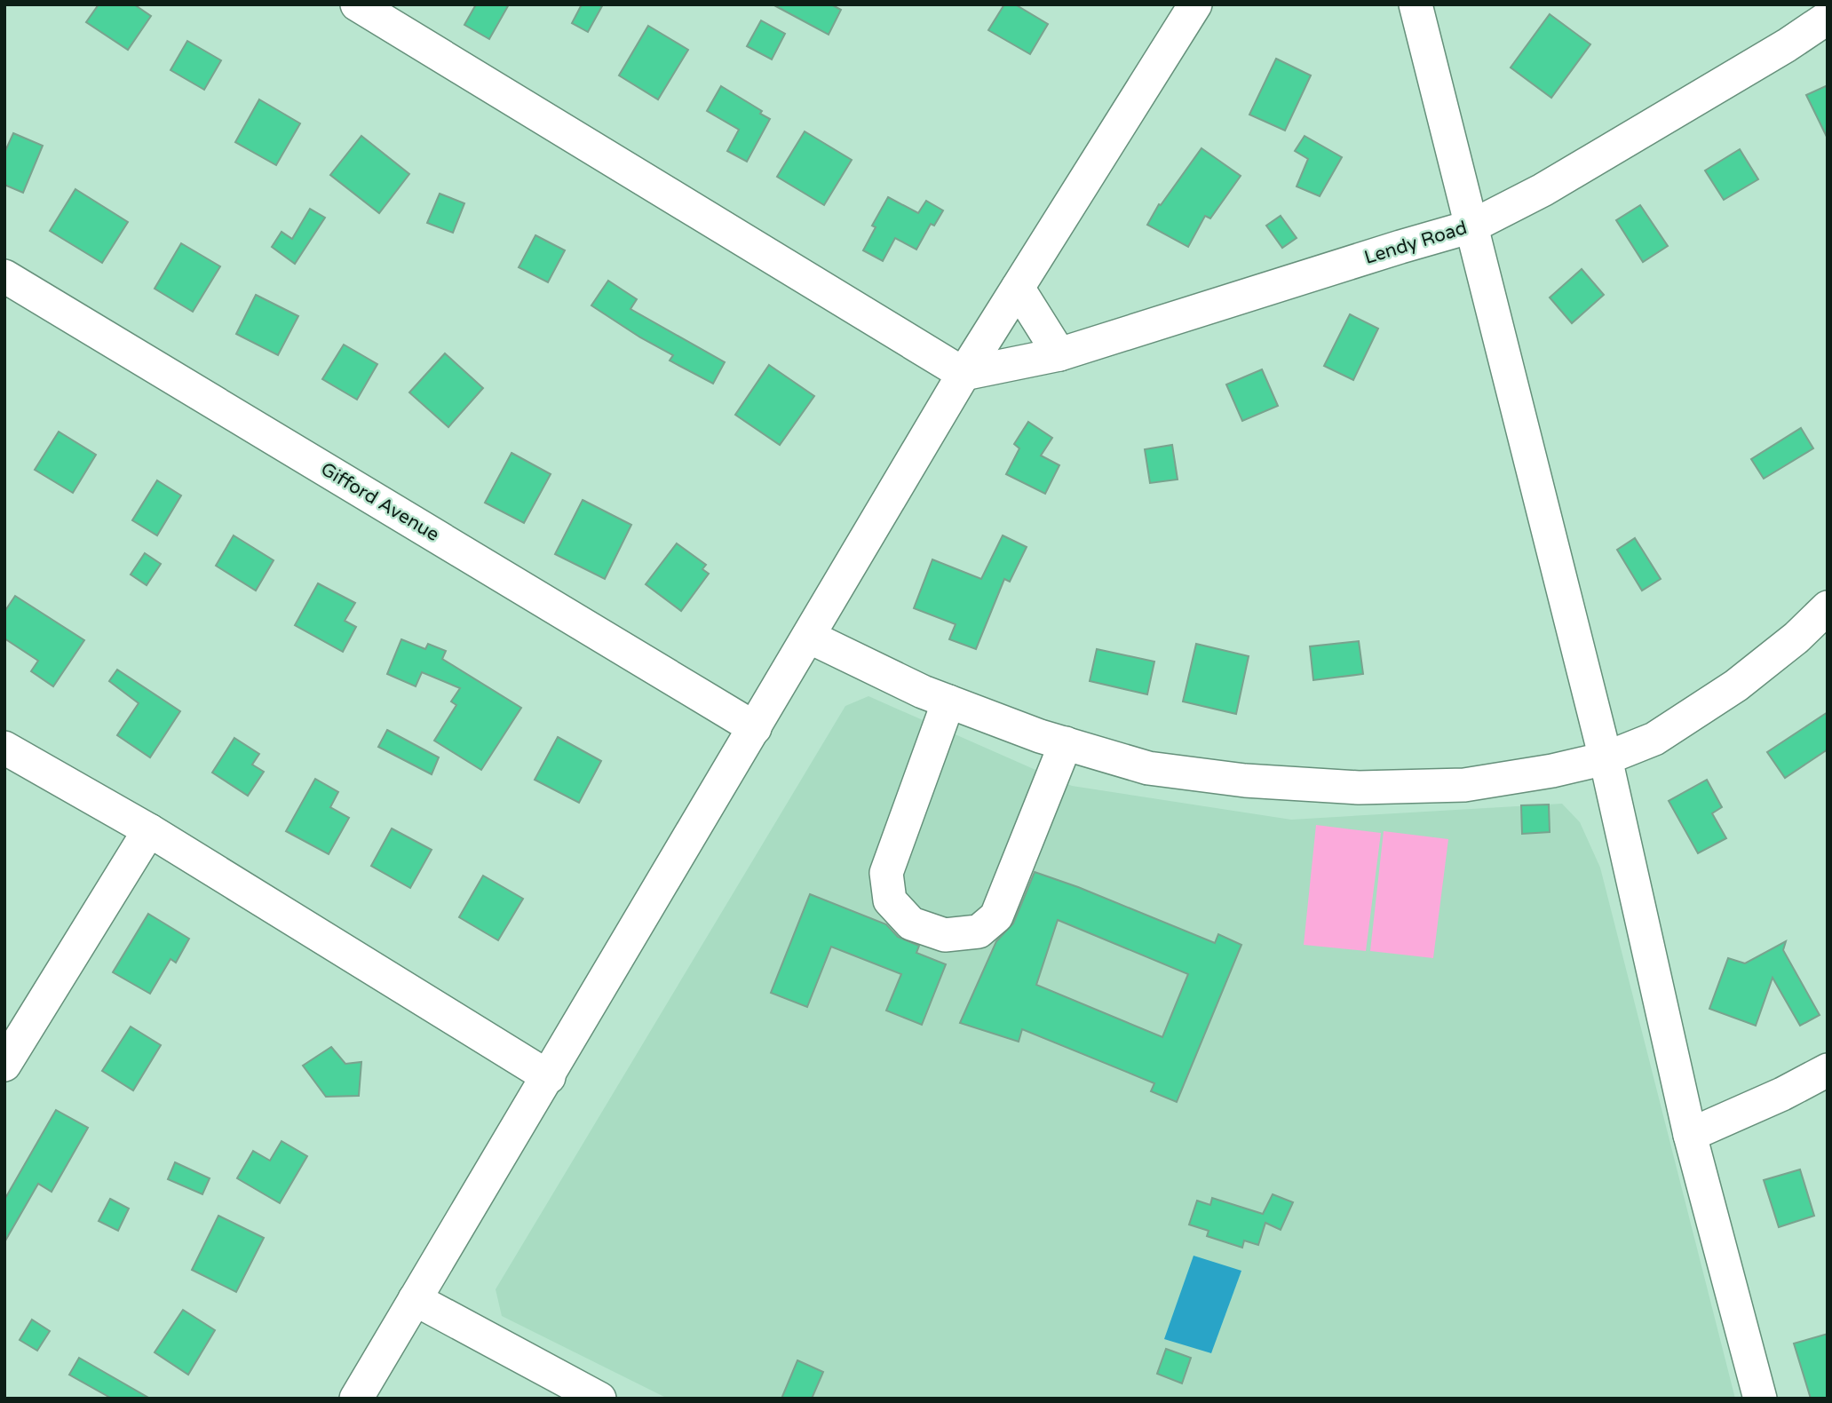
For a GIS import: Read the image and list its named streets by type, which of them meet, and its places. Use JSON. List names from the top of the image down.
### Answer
{
  "streets": {
    "street": ["Lendy Road", "Gifford Avenue"]
  }
}
